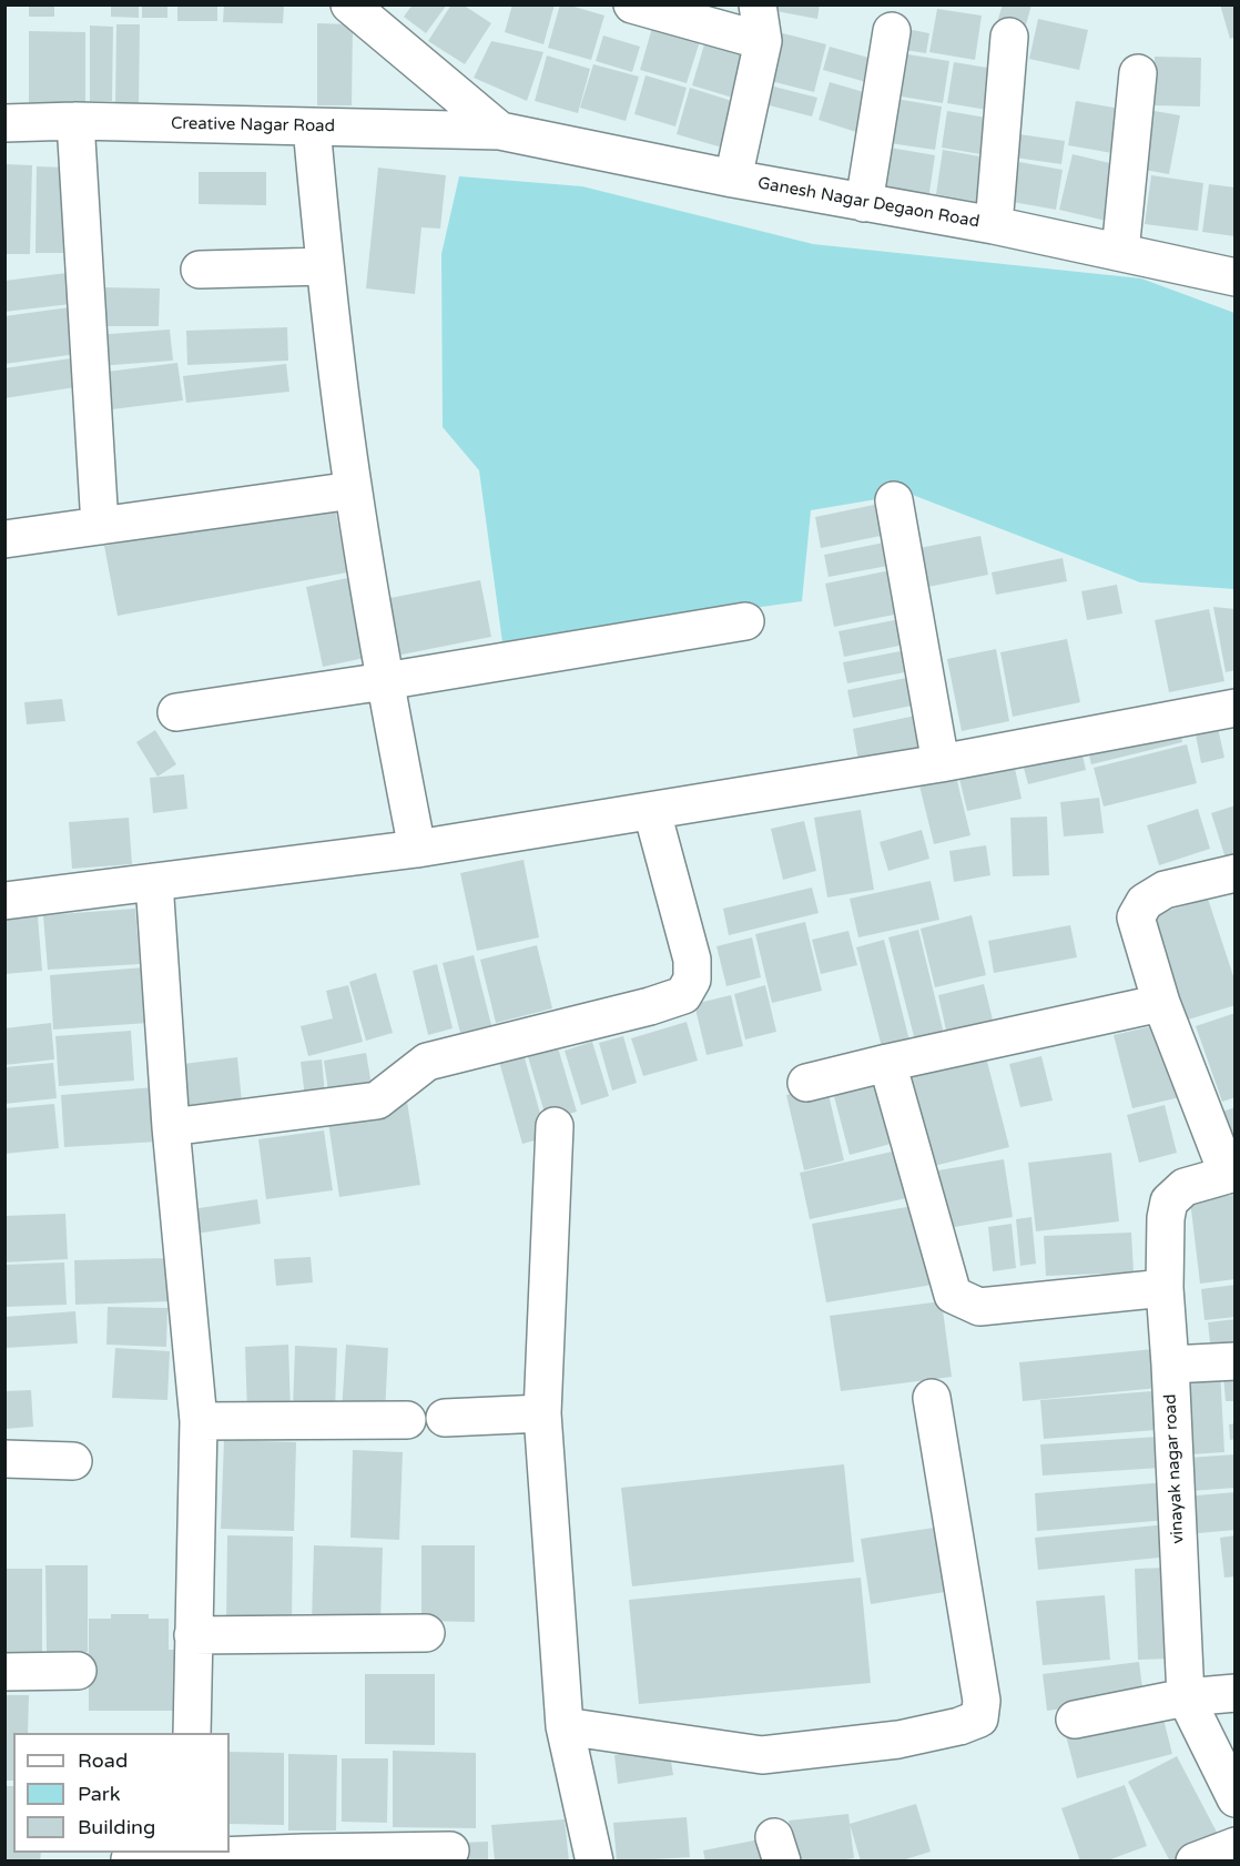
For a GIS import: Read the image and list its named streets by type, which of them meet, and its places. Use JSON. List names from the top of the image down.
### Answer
{
  "streets": {
    "street": ["Creative Nagar Road", "Ganesh Nagar Degaon Road", "vinayak nagar road"]
  },
  "crossings": [
    ["Creative Nagar Road", "Ganesh Nagar Degaon Road"]
  ],
  "legend": ["Road", "Park", "Building"]
}
